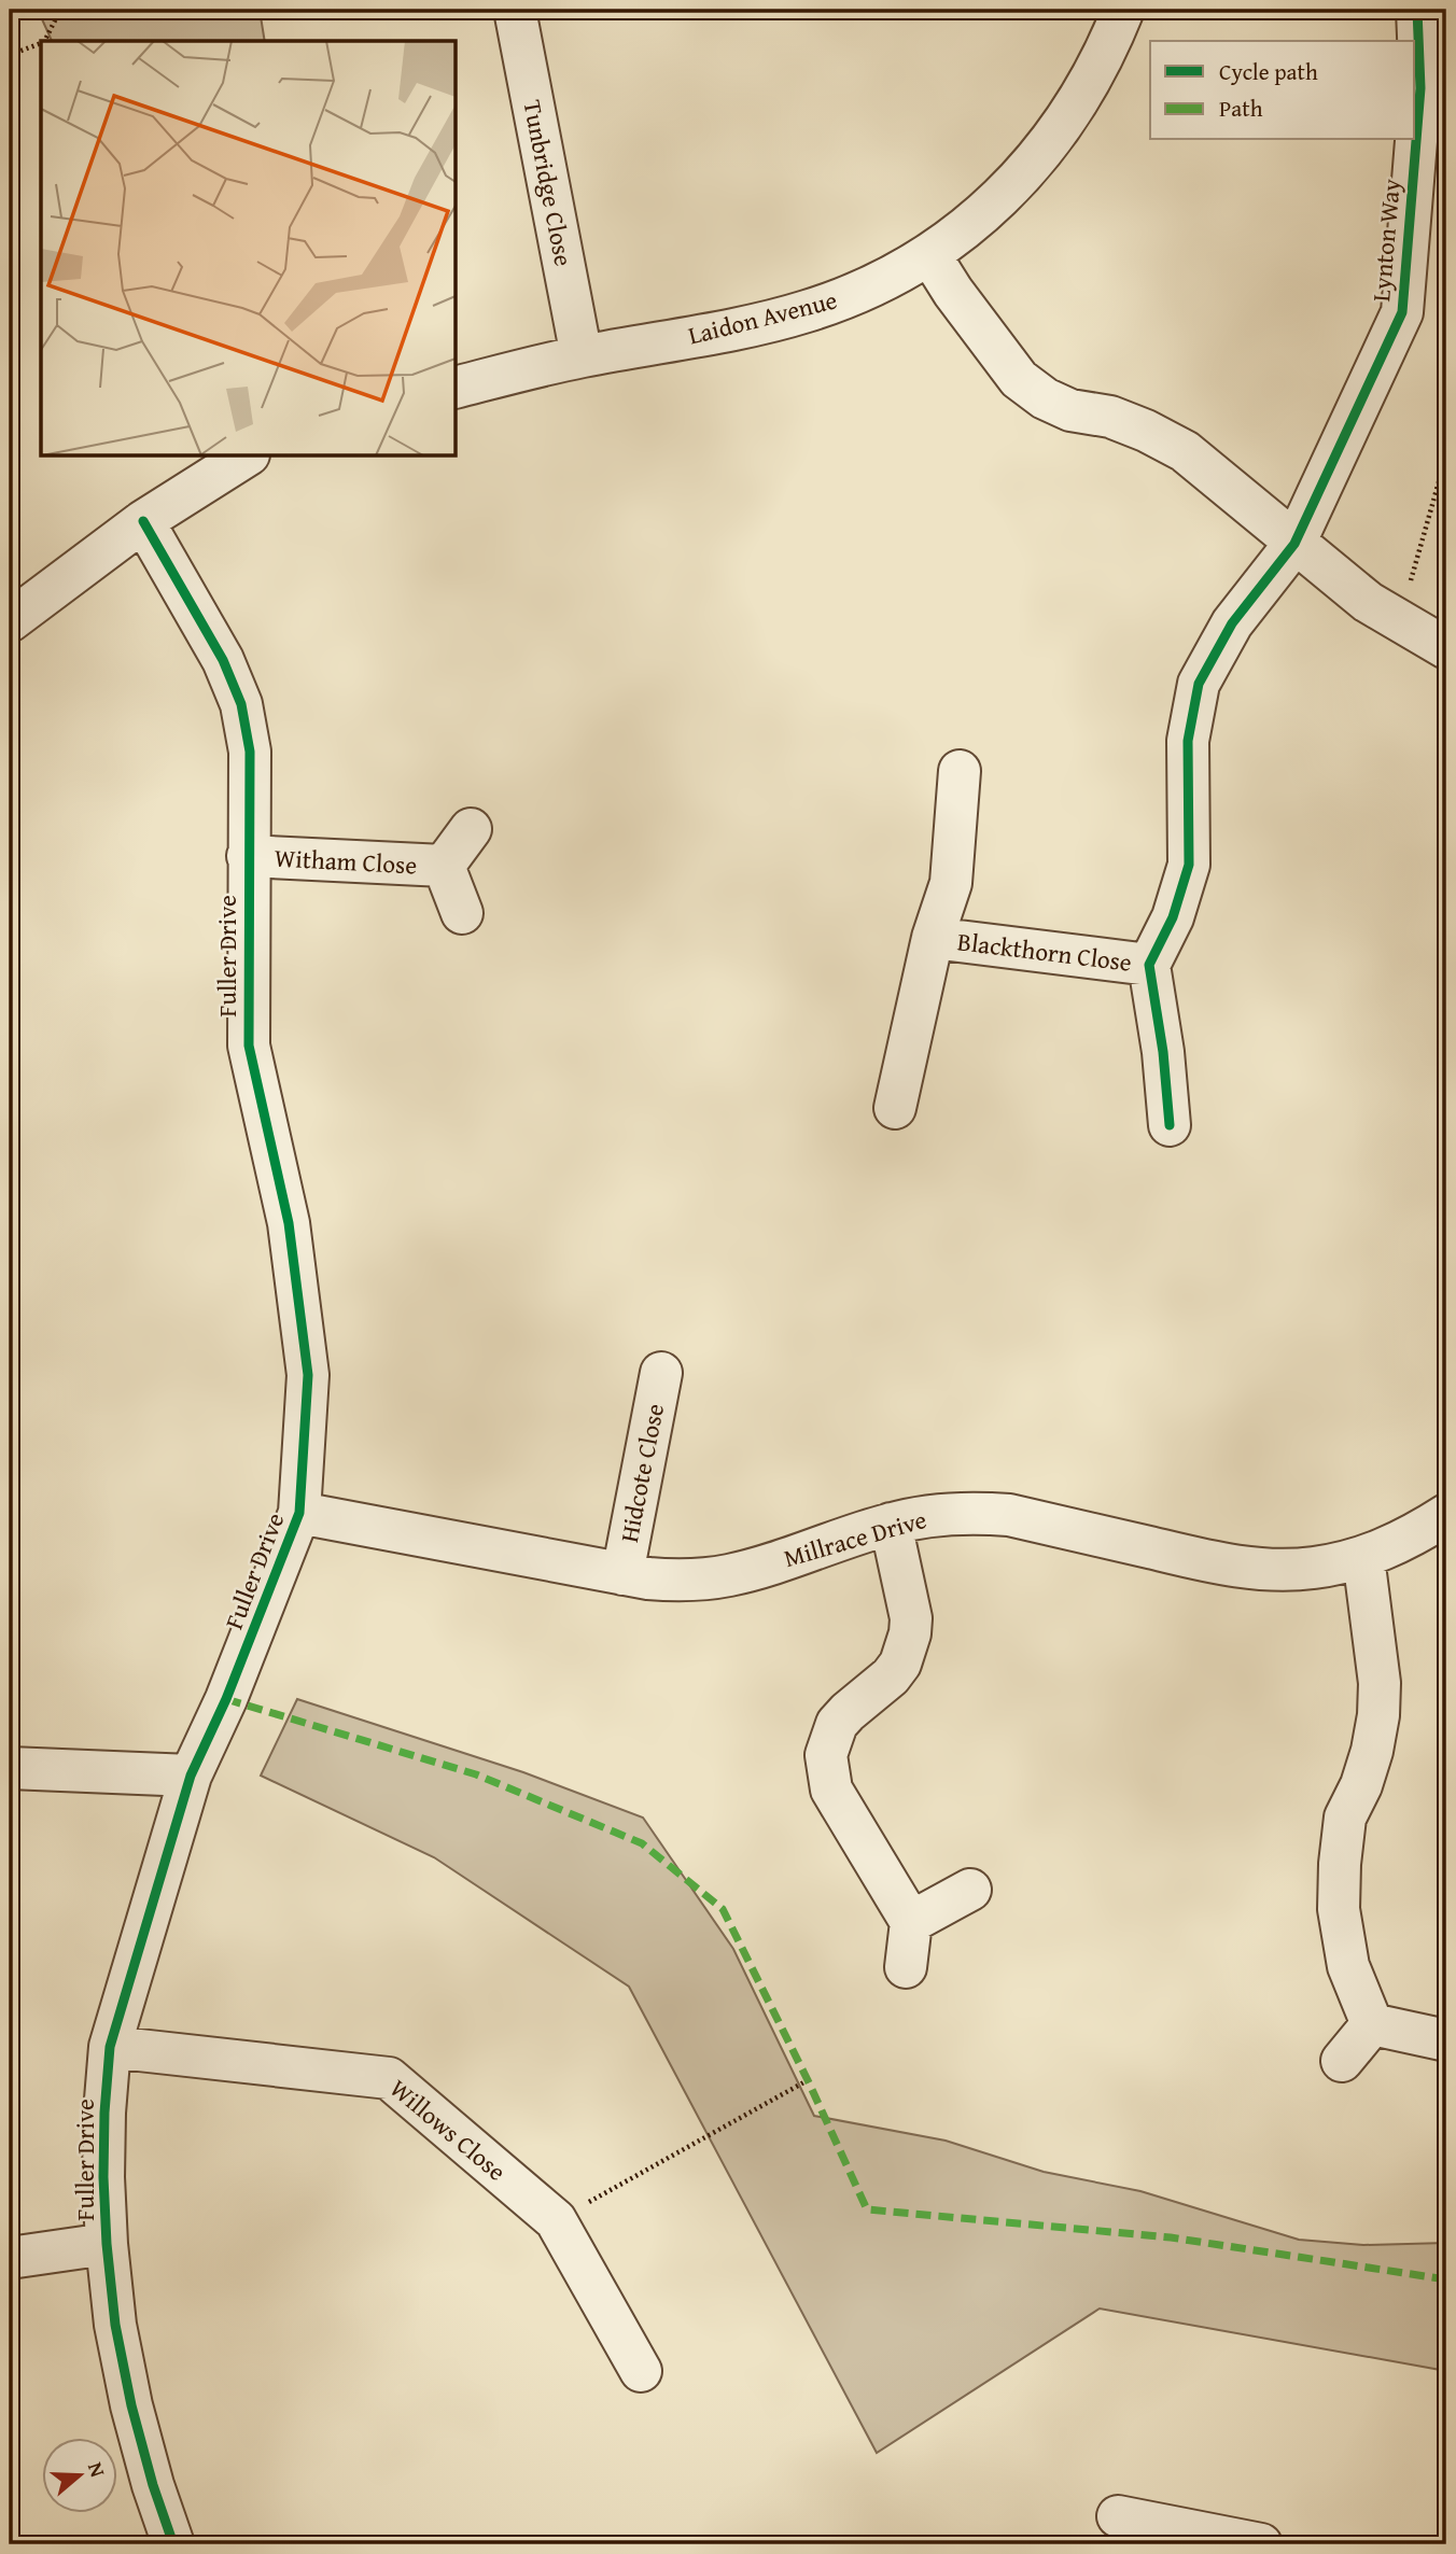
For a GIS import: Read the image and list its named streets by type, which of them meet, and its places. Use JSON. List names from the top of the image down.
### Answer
{
  "streets": {
    "street": [
      "Tunbridge Close",
      "Lynton Way",
      "Laidon Avenue",
      "Witham Close",
      "Blackthorn Close",
      "Fuller Drive",
      "Hidcote Close",
      "Millrace Drive",
      "Willows Close"
    ]
  },
  "crossings": [
    ["Tunbridge Close", "Laidon Avenue"],
    ["Lynton Way", "Blackthorn Close"],
    ["Witham Close", "Fuller Drive"],
    ["Fuller Drive", "Millrace Drive"],
    ["Fuller Drive", "Willows Close"],
    ["Hidcote Close", "Millrace Drive"]
  ],
  "legend": ["Cycle path", "Path"],
  "north": "right"
}
